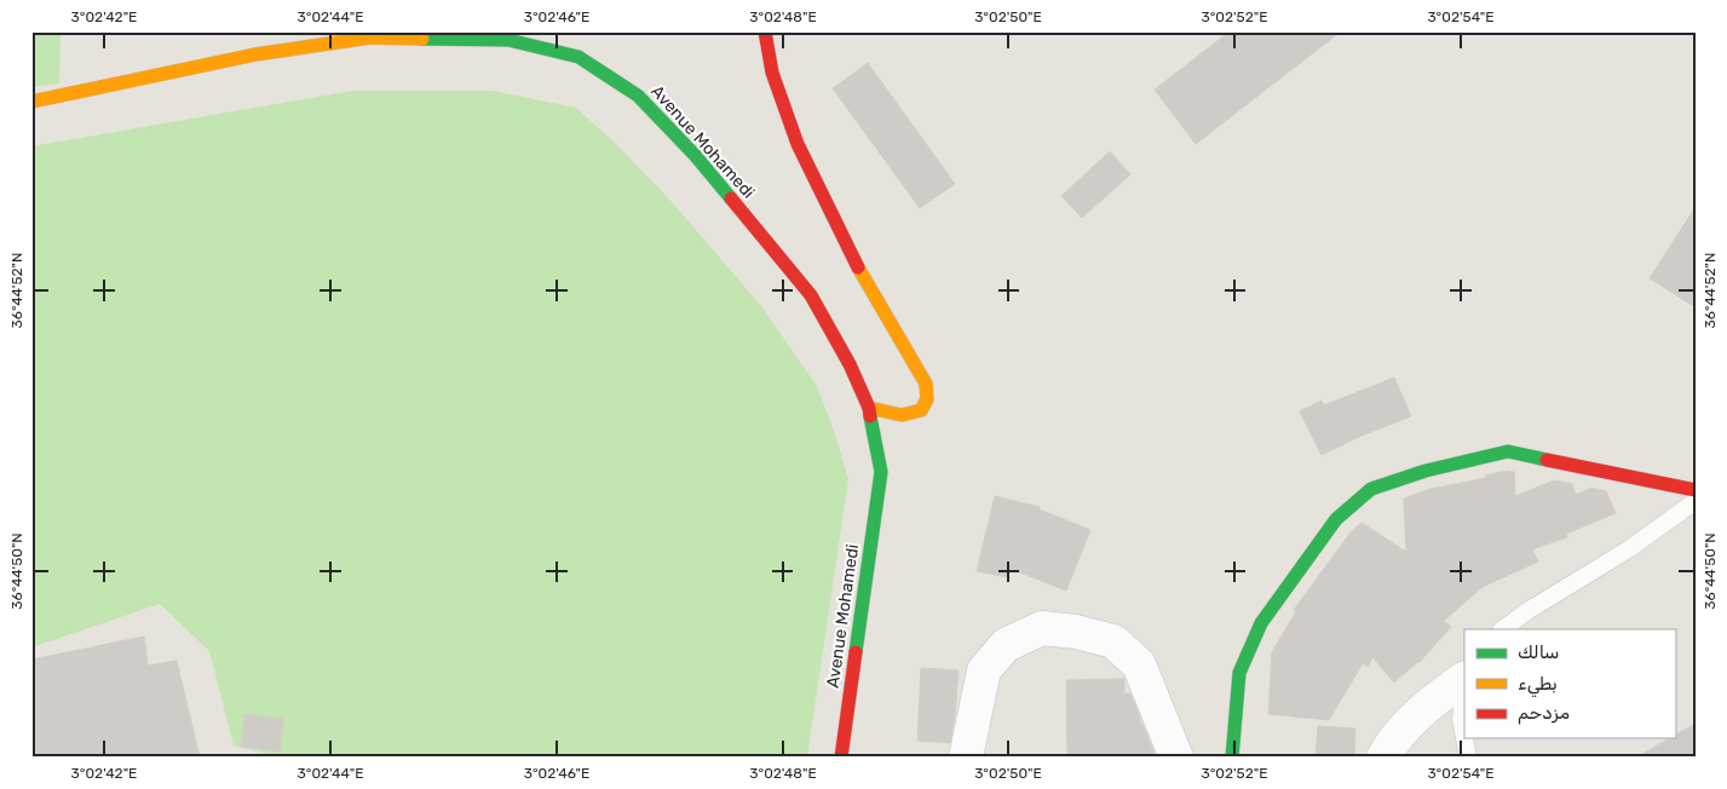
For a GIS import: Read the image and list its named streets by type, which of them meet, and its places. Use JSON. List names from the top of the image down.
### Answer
{
  "streets": {
    "main road": ["Avenue Mohamedi"]
  },
  "legend": ["سالك", "بطيء", "مزدحم"],
  "coordinates": [
    "3°02'42\"E",
    "3°02'44\"E",
    "3°02'46\"E",
    "3°02'48\"E",
    "3°02'50\"E",
    "3°02'52\"E",
    "3°02'54\"E",
    "36°44'52\"N",
    "36°44'50\"N"
  ]
}
